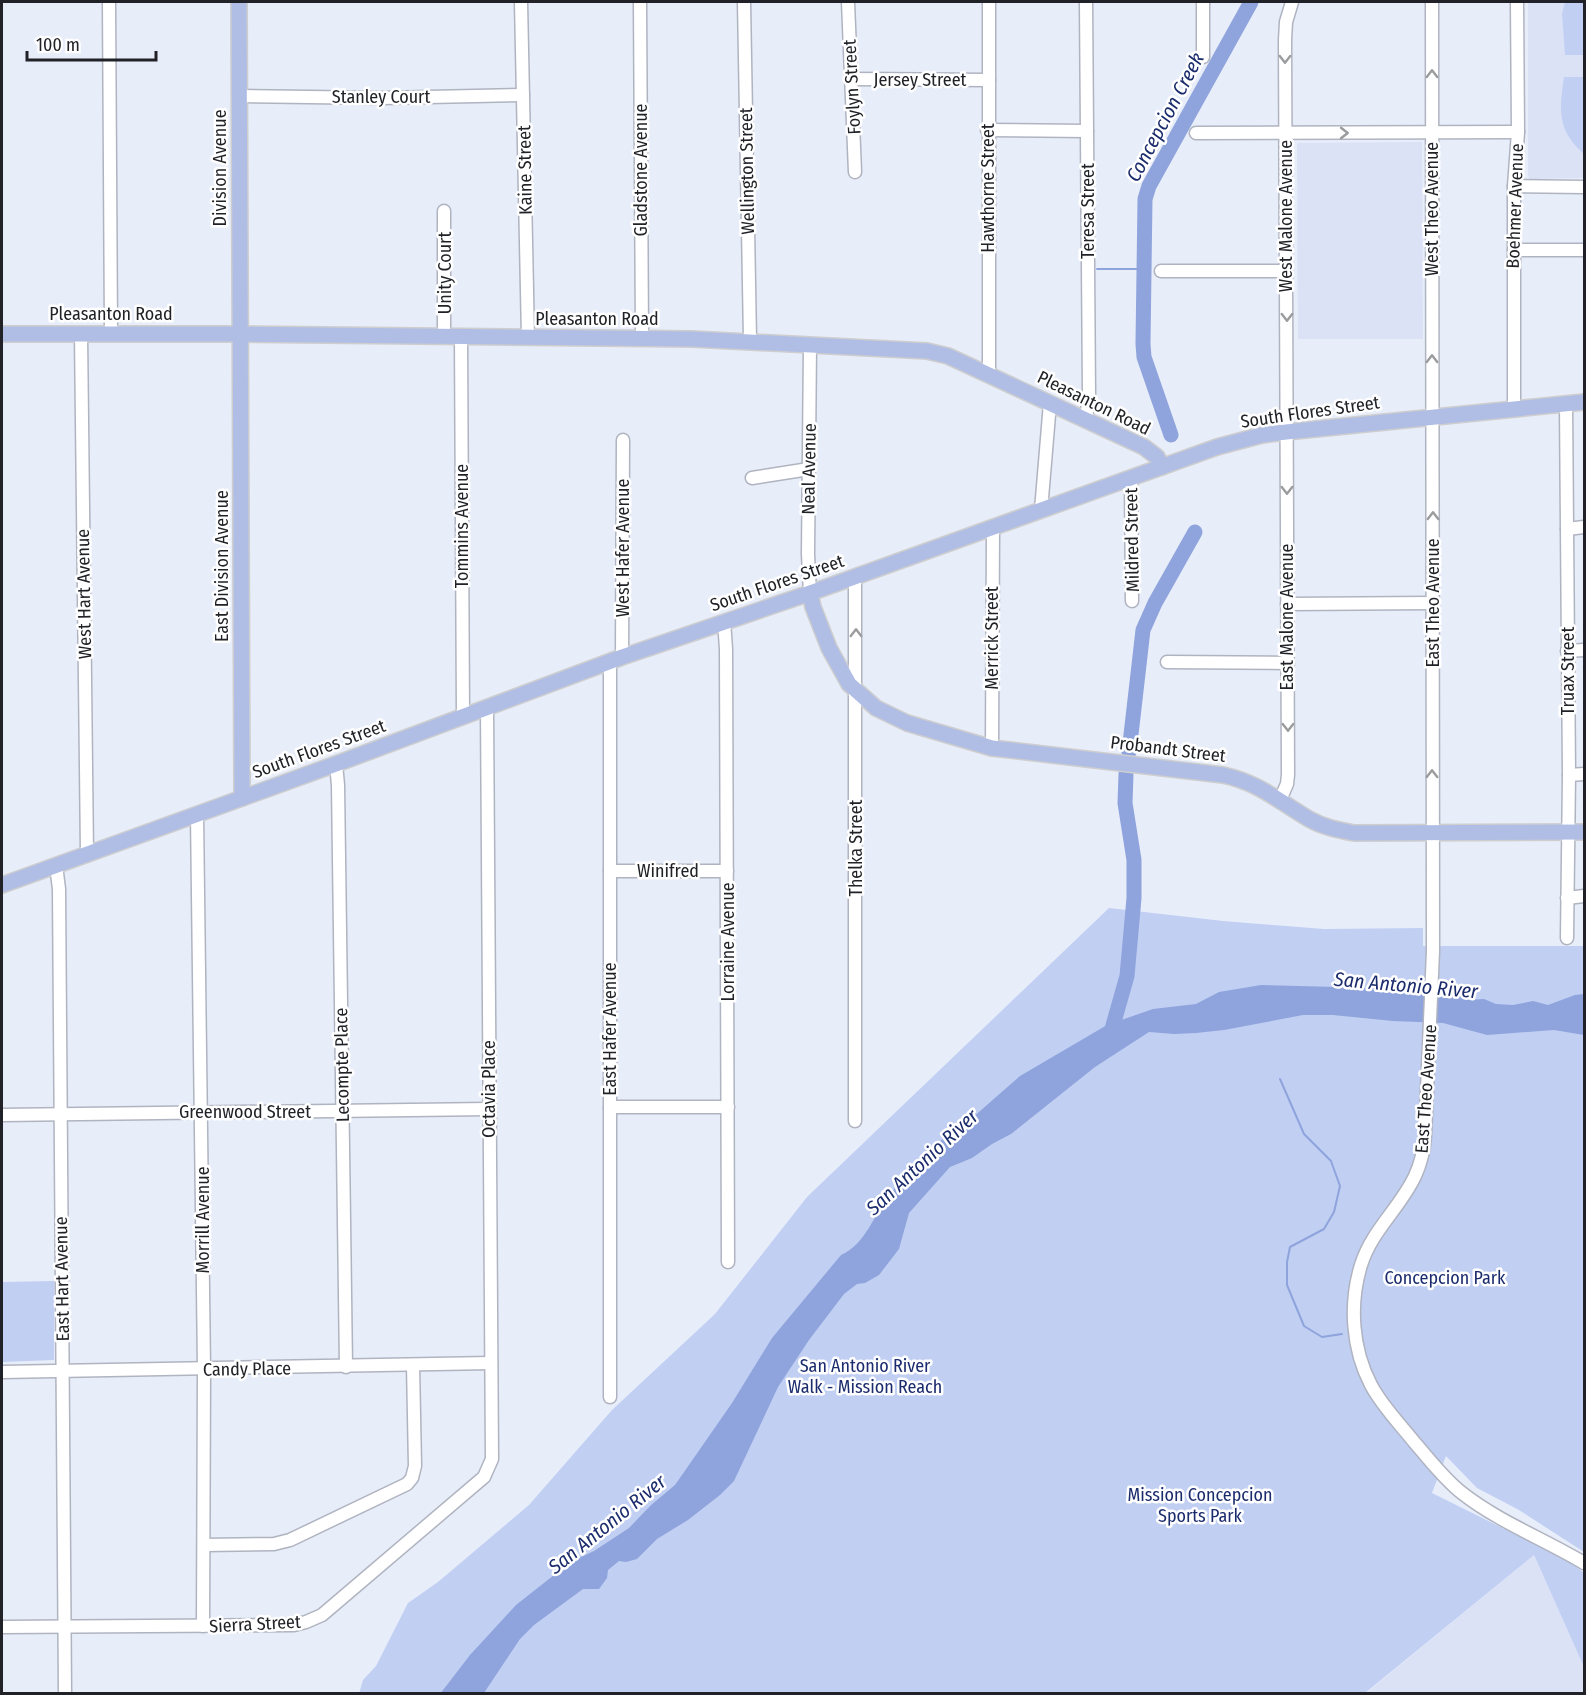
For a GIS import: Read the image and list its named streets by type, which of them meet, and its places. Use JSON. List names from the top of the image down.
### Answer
{
  "streets": {
    "main road": [
      "Division Avenue",
      "Pleasanton Road",
      "South Flores Street",
      "East Division Avenue",
      "Probandt Street"
    ],
    "street": [
      "Jersey Street",
      "Foylyn Street",
      "Stanley Court",
      "Kaine Street",
      "Gladstone Avenue",
      "Wellington Street",
      "Hawthorne Street",
      "Boehmer Avenue",
      "West Theo Avenue",
      "Teresa Street",
      "West Malone Avenue",
      "Unity Court",
      "Neal Avenue",
      "Tommins Avenue",
      "Mildred Street",
      "West Hafer Avenue",
      "West Hart Avenue",
      "East Theo Avenue",
      "East Malone Avenue",
      "Merrick Street",
      "Truax Street",
      "Thelka Street",
      "Winifred",
      "Lorraine Avenue",
      "East Hafer Avenue",
      "Lecompte Place",
      "Octavia Place",
      "Greenwood Street",
      "Morrill Avenue",
      "East Hart Avenue",
      "Candy Place",
      "Sierra Street"
    ]
  },
  "crossings": [
    ["Jersey Street", "Foylyn Street"],
    ["Jersey Street", "Hawthorne Street"],
    ["Stanley Court", "Division Avenue"],
    ["Stanley Court", "Kaine Street"],
    ["Division Avenue", "Pleasanton Road"],
    ["Division Avenue", "East Division Avenue"],
    ["Kaine Street", "Pleasanton Road"],
    ["Gladstone Avenue", "Pleasanton Road"],
    ["Wellington Street", "Pleasanton Road"],
    ["Hawthorne Street", "Pleasanton Road"],
    ["Boehmer Avenue", "South Flores Street"],
    ["West Theo Avenue", "South Flores Street"],
    ["West Theo Avenue", "East Theo Avenue"],
    ["Teresa Street", "Pleasanton Road"],
    ["West Malone Avenue", "South Flores Street"],
    ["West Malone Avenue", "East Malone Avenue"],
    ["Unity Court", "Pleasanton Road"],
    ["Pleasanton Road", "South Flores Street"],
    ["Pleasanton Road", "Neal Avenue"],
    ["Pleasanton Road", "Tommins Avenue"],
    ["Pleasanton Road", "East Division Avenue"],
    ["Pleasanton Road", "West Hart Avenue"],
    ["South Flores Street", "Neal Avenue"],
    ["South Flores Street", "Tommins Avenue"],
    ["South Flores Street", "Mildred Street"],
    ["South Flores Street", "West Hafer Avenue"],
    ["South Flores Street", "East Division Avenue"],
    ["South Flores Street", "West Hart Avenue"],
    ["South Flores Street", "East Theo Avenue"],
    ["South Flores Street", "East Malone Avenue"],
    ["South Flores Street", "Merrick Street"],
    ["South Flores Street", "Truax Street"],
    ["South Flores Street", "Probandt Street"],
    ["South Flores Street", "Thelka Street"],
    ["South Flores Street", "Lorraine Avenue"],
    ["South Flores Street", "East Hafer Avenue"],
    ["South Flores Street", "Lecompte Place"],
    ["South Flores Street", "Octavia Place"],
    ["South Flores Street", "Morrill Avenue"],
    ["South Flores Street", "East Hart Avenue"],
    ["Neal Avenue", "Probandt Street"],
    ["West Hafer Avenue", "East Hafer Avenue"],
    ["East Theo Avenue", "Probandt Street"],
    ["East Malone Avenue", "Probandt Street"],
    ["Merrick Street", "Probandt Street"],
    ["Truax Street", "Probandt Street"],
    ["Probandt Street", "Thelka Street"],
    ["Winifred", "Lorraine Avenue"],
    ["Winifred", "East Hafer Avenue"],
    ["Lecompte Place", "Greenwood Street"],
    ["Lecompte Place", "Candy Place"],
    ["Octavia Place", "Greenwood Street"],
    ["Octavia Place", "Candy Place"],
    ["Octavia Place", "Sierra Street"],
    ["Greenwood Street", "Morrill Avenue"],
    ["Greenwood Street", "East Hart Avenue"],
    ["Morrill Avenue", "Candy Place"],
    ["Morrill Avenue", "Sierra Street"],
    ["East Hart Avenue", "Candy Place"],
    ["East Hart Avenue", "Sierra Street"]
  ],
  "one_way": ["West Theo Avenue", "West Malone Avenue", "East Malone Avenue"],
  "water": ["Concepcion Creek", "San Antonio River"],
  "parks": ["Concepcion Park", "San Antonio River Walk - Mission Reach", "Mission Concepcion Sports Park"],
  "scale_bar": "100 m"
}
